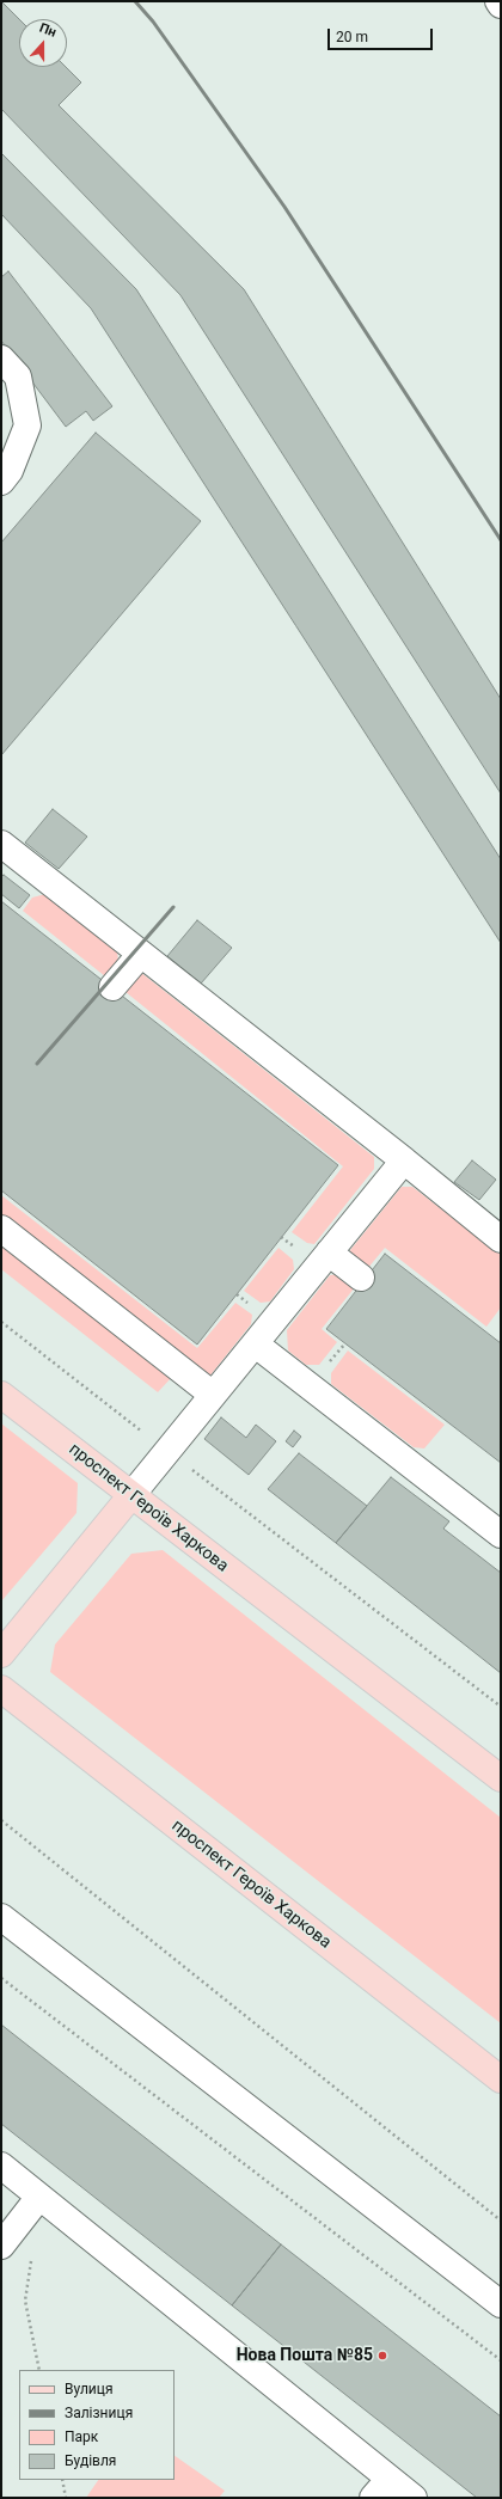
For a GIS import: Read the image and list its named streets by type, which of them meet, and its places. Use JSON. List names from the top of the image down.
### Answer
{
  "streets": {
    "main road": ["проспект Героїв Харкова"]
  },
  "places": ["Нова Пошта №85"],
  "legend": [
    "Вулиця",
    "Залізниця",
    "Парк",
    "Будівля"
  ],
  "scale_bar": "20 m",
  "north": "top"
}
